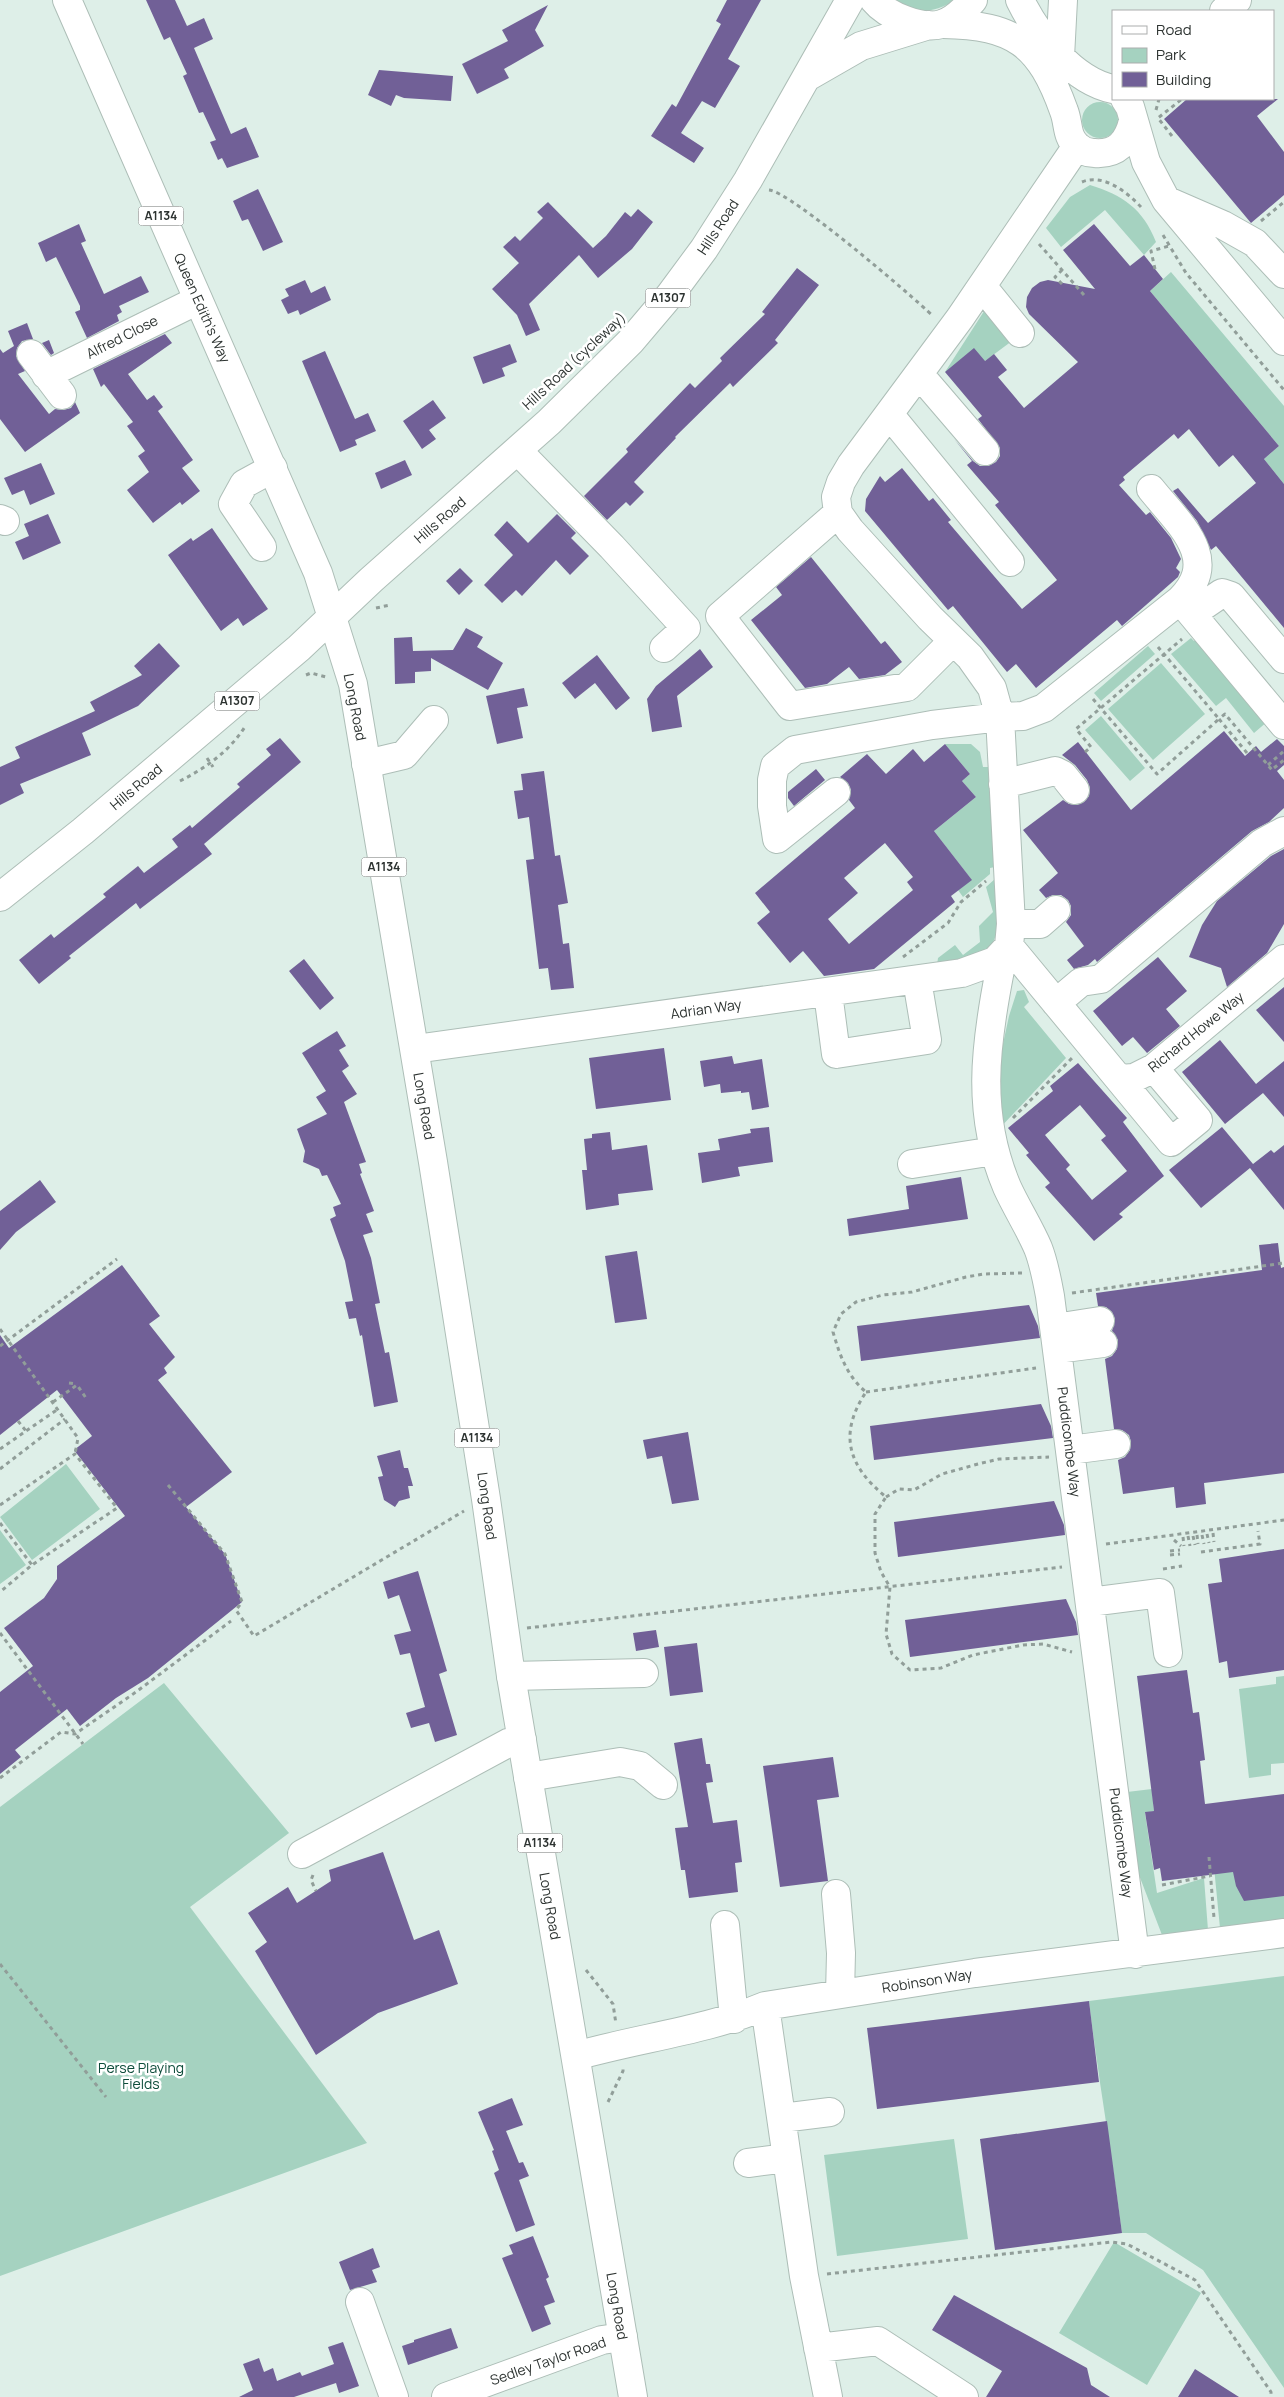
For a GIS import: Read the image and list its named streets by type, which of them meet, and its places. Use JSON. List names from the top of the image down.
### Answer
{
  "streets": {
    "main road": [
      "A1134",
      "Hills Road",
      "A1307",
      "Queen Edith's Way",
      "Alfred Close",
      "Long Road",
      "Adrian Way",
      "Richard Howe Way",
      "Puddicombe Way",
      "Robinson Way",
      "Sedley Taylor Road"
    ]
  },
  "crossings": [
    ["Hills Road", "Queen Edith's Way"],
    ["Hills Road", "Long Road"],
    ["Queen Edith's Way", "Alfred Close"],
    ["Queen Edith's Way", "Long Road"],
    ["Long Road", "Adrian Way"],
    ["Long Road", "Robinson Way"],
    ["Long Road", "Sedley Taylor Road"],
    ["Adrian Way", "Puddicombe Way"],
    ["Puddicombe Way", "Robinson Way"]
  ],
  "parks": ["Perse Playing Fields"],
  "legend": ["Road", "Park", "Building"]
}
